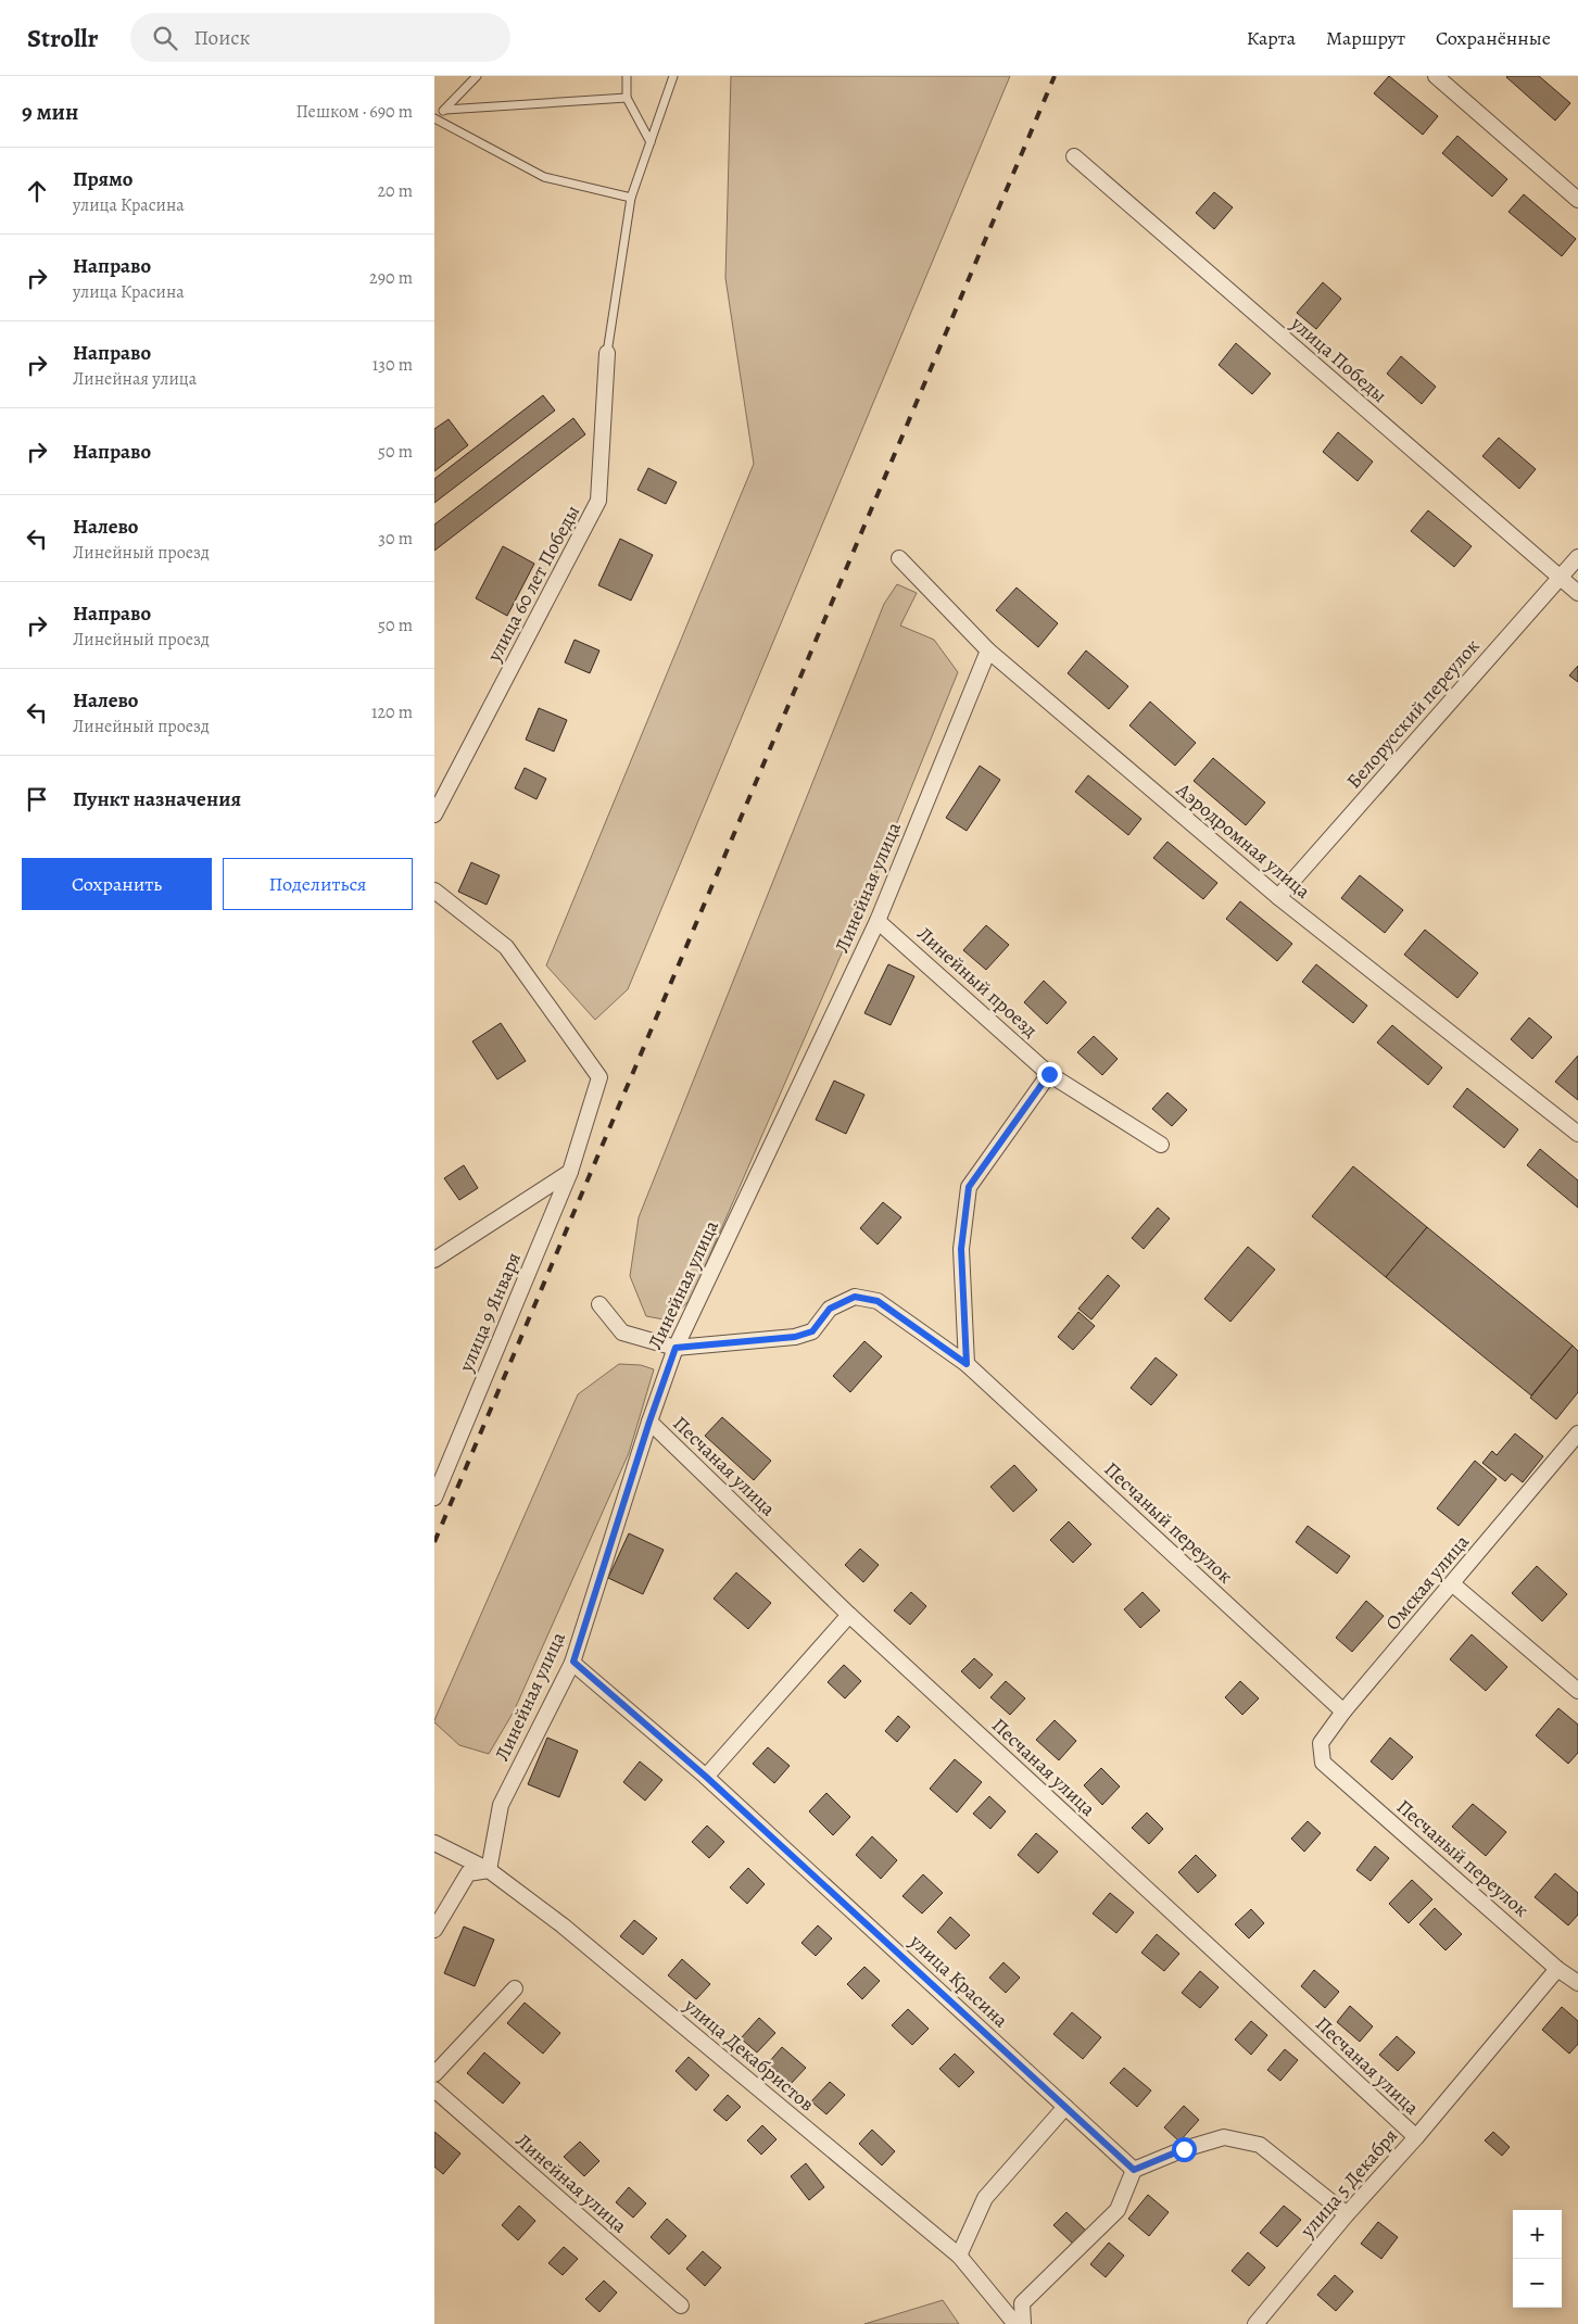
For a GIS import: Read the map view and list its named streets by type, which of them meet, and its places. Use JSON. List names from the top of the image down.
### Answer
{
  "streets": {
    "street": [
      "улица Победы",
      "улица 60 лет Победы",
      "Белорусский переулок",
      "Аэродромная улица",
      "Линейная улица",
      "Линейный проезд",
      "улица 9 Января",
      "Песчаная улица",
      "Песчаный переулок",
      "Омская улица",
      "улица Красина",
      "улица Декабристов",
      "улица 5 Декабря"
    ]
  },
  "crossings": [
    ["улица Победы", "Белорусский переулок"],
    ["Белорусский переулок", "Аэродромная улица"],
    ["Аэродромная улица", "Линейная улица"],
    ["Линейная улица", "Линейный проезд"],
    ["Линейная улица", "Песчаная улица"],
    ["Линейная улица", "улица Красина"],
    ["Линейная улица", "улица Декабристов"],
    ["Песчаная улица", "улица 5 Декабря"],
    ["Песчаный переулок", "Омская улица"],
    ["Песчаный переулок", "улица 5 Декабря"]
  ],
  "page": {
    "header": "Strollr",
    "search": "Поиск",
    "nav": ["Карта", "Маршрут", "Сохранённые"],
    "heading": ["9 мин", "Пешком · 690 m"],
    "list": [
      ["Прямо", "улица Красина", "20 m"],
      ["Направо", "улица Красина", "290 m"],
      ["Направо", "Линейная улица", "130 m"],
      ["Направо", "50 m"],
      ["Налево", "Линейный проезд", "30 m"],
      ["Направо", "Линейный проезд", "50 m"],
      ["Налево", "Линейный проезд", "120 m"],
      "Пункт назначения"
    ],
    "buttons": ["Сохранить", "Поделиться"],
    "map_buttons": ["+", "−"]
  }
}
